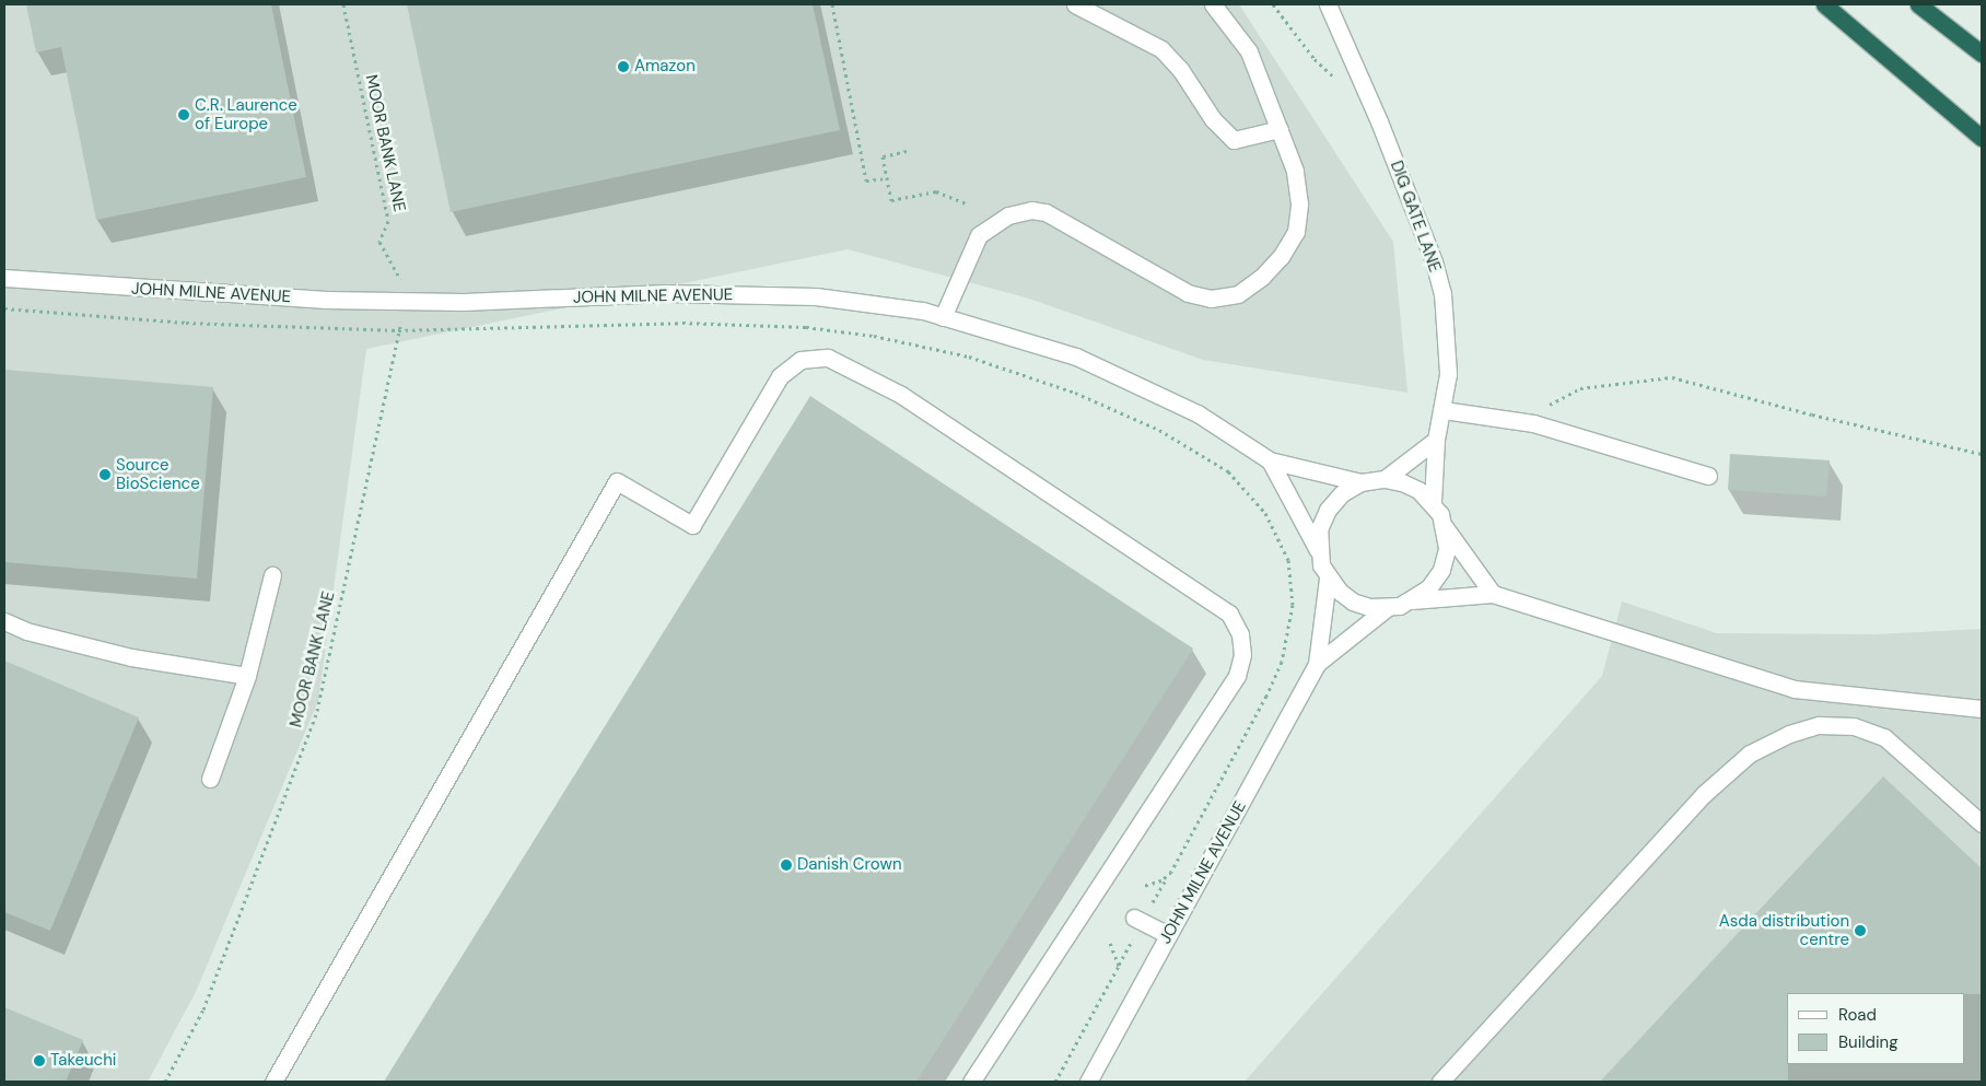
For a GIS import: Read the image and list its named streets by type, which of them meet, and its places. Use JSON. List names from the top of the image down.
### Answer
{
  "streets": {
    "street": ["DIG GATE LANE", "JOHN MILNE AVENUE"],
    "path": ["MOOR BANK LANE"]
  },
  "crossings": [
    ["DIG GATE LANE", "JOHN MILNE AVENUE"]
  ],
  "places": [
    "Amazon",
    "C.R. Laurence of Europe",
    "Source BioScience",
    "Danish Crown",
    "Asda distribution centre",
    "Takeuchi"
  ],
  "legend": ["Road", "Building"]
}
